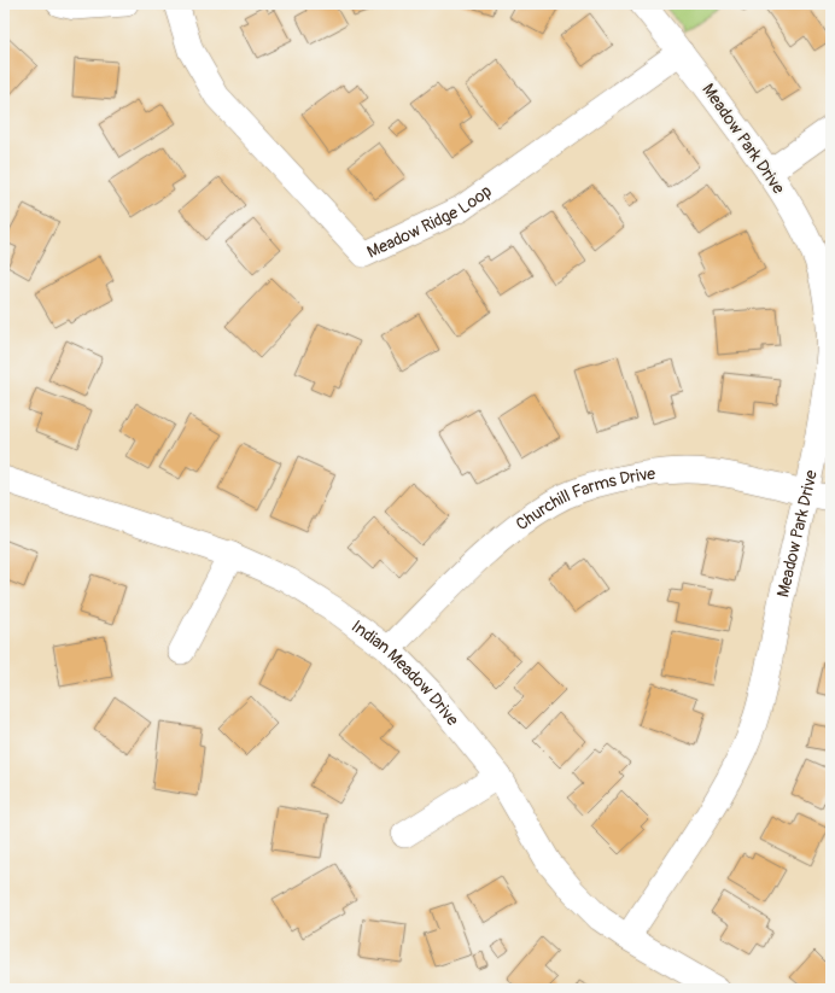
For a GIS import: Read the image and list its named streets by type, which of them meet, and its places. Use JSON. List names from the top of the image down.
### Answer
{
  "streets": {
    "street": [
      "Meadow Park Drive",
      "Meadow Ridge Loop",
      "Churchill Farms Drive",
      "Indian Meadow Drive"
    ]
  },
  "crossings": [
    ["Meadow Park Drive", "Meadow Ridge Loop"],
    ["Meadow Park Drive", "Churchill Farms Drive"],
    ["Meadow Park Drive", "Indian Meadow Drive"],
    ["Churchill Farms Drive", "Indian Meadow Drive"]
  ]
}
